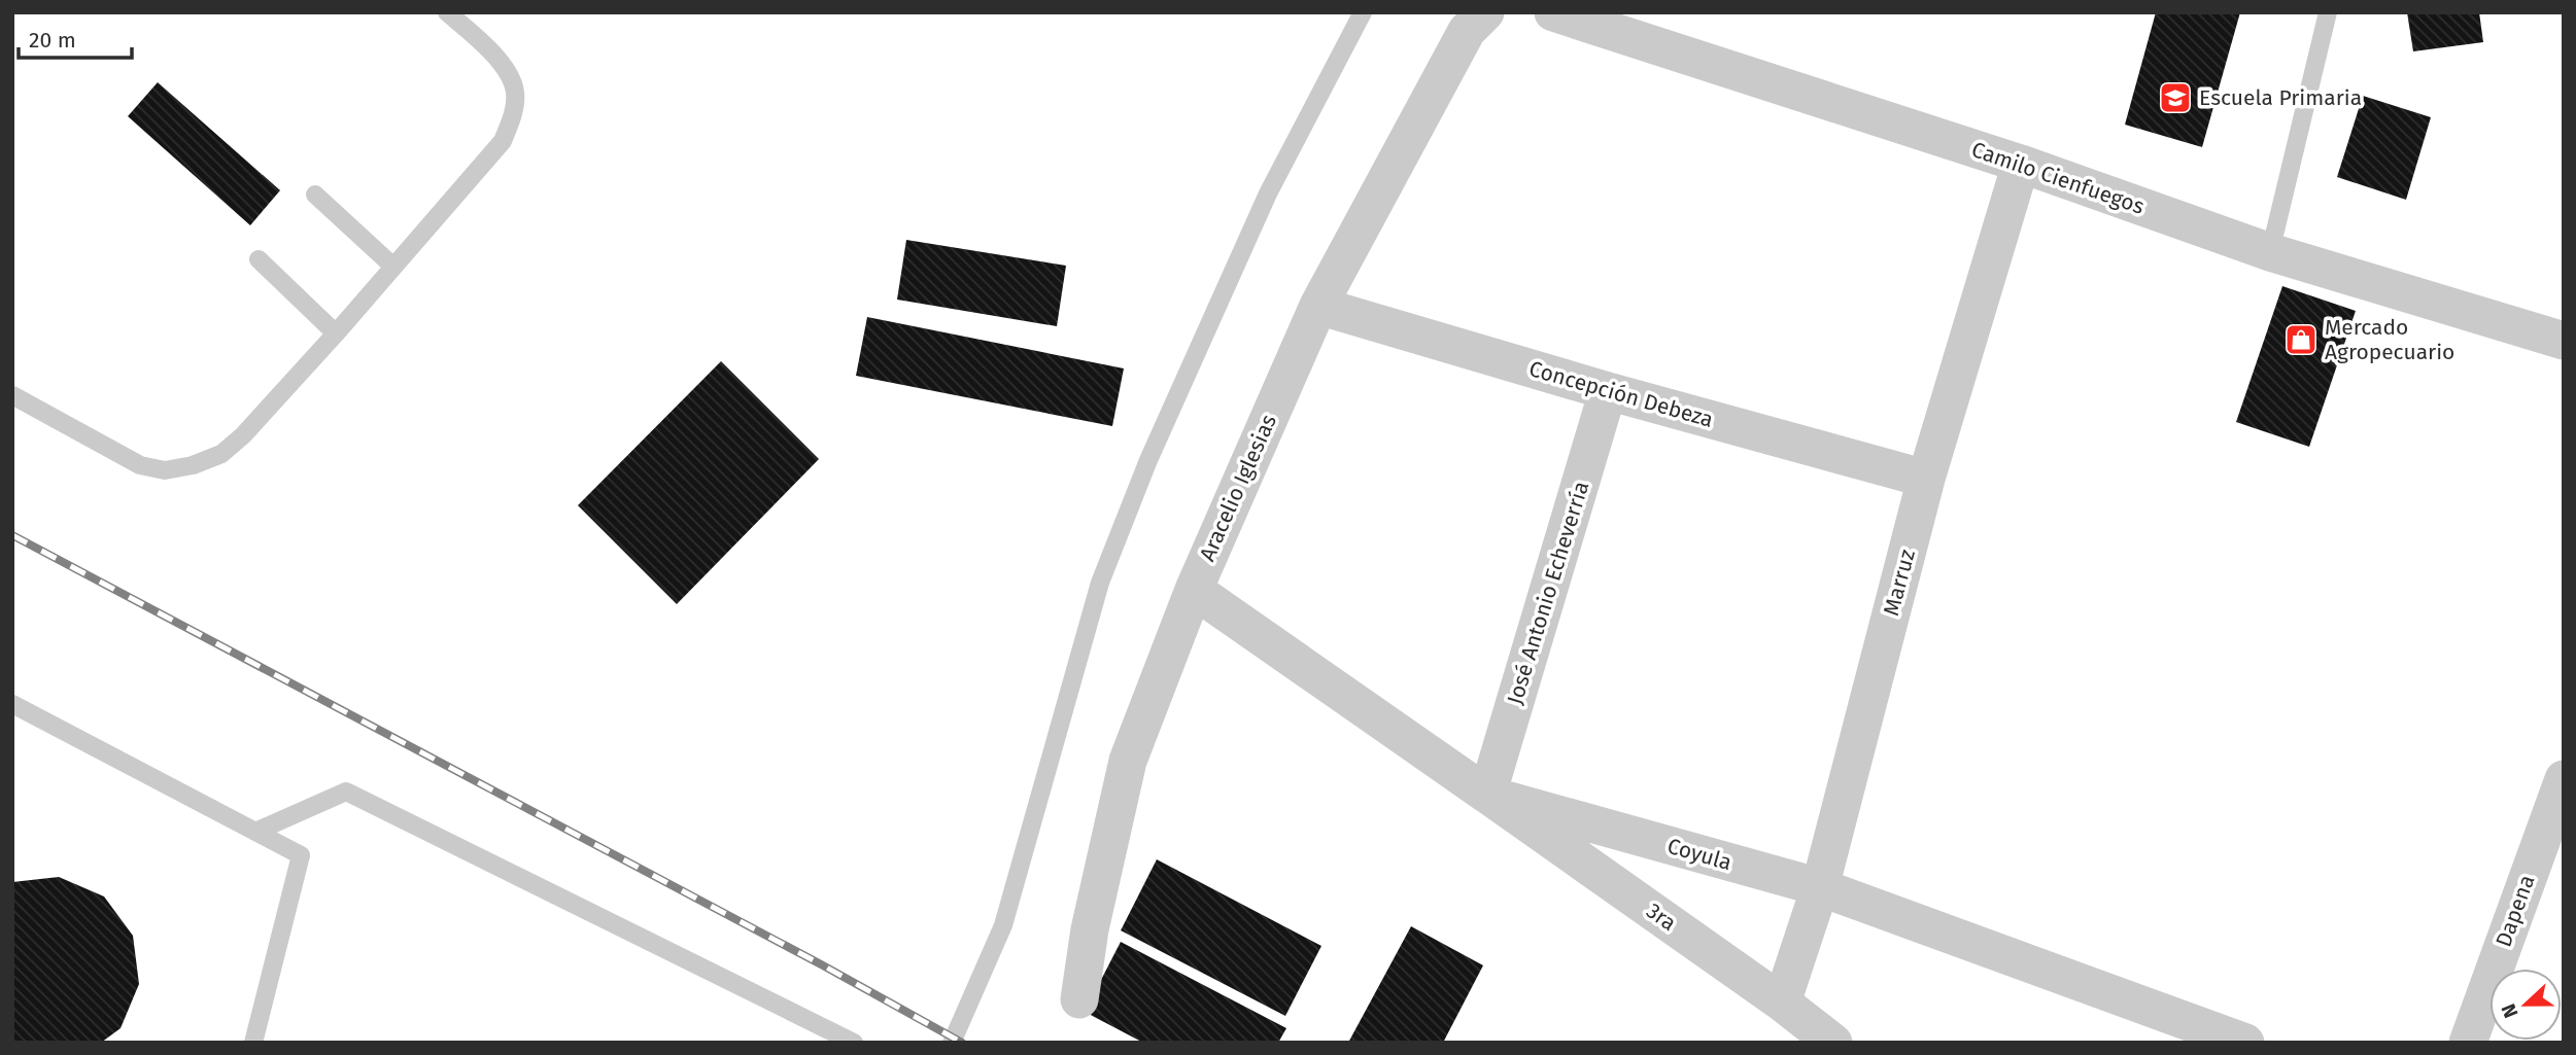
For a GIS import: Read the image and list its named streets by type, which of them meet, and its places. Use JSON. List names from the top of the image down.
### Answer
{
  "streets": {
    "street": [
      "Camilo Cienfuegos",
      "Concepción Debeza",
      "Aracelio Iglesias",
      "Marruz",
      "José Antonio Echeverría",
      "Coyula",
      "Dapena",
      "3ra"
    ]
  },
  "crossings": [
    ["Camilo Cienfuegos", "Marruz"],
    ["Concepción Debeza", "Aracelio Iglesias"],
    ["Concepción Debeza", "Marruz"],
    ["Concepción Debeza", "José Antonio Echeverría"],
    ["Aracelio Iglesias", "Coyula"],
    ["Marruz", "Coyula"],
    ["Marruz", "3ra"],
    ["José Antonio Echeverría", "Coyula"],
    ["José Antonio Echeverría", "3ra"],
    ["Coyula", "3ra"]
  ],
  "places": {
    "school or university": ["Escuela Primaria"],
    "shop": ["Mercado Agropecuario"]
  },
  "scale_bar": "20 m",
  "north": "left"
}
